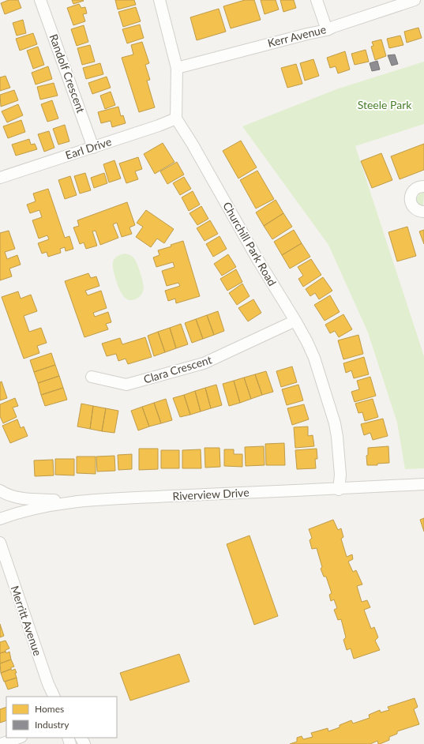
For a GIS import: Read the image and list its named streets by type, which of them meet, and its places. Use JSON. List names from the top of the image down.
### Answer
{
  "streets": {
    "street": [
      "Kerr Avenue",
      "Randolf Crescent",
      "Earl Drive",
      "Churchill Park Road",
      "Clara Crescent",
      "Riverview Drive",
      "Merritt Avenue"
    ]
  },
  "crossings": [
    ["Randolf Crescent", "Earl Drive"],
    ["Earl Drive", "Churchill Park Road"],
    ["Churchill Park Road", "Clara Crescent"],
    ["Churchill Park Road", "Riverview Drive"]
  ],
  "parks": ["Steele Park"],
  "legend": ["Homes", "Industry"]
}
